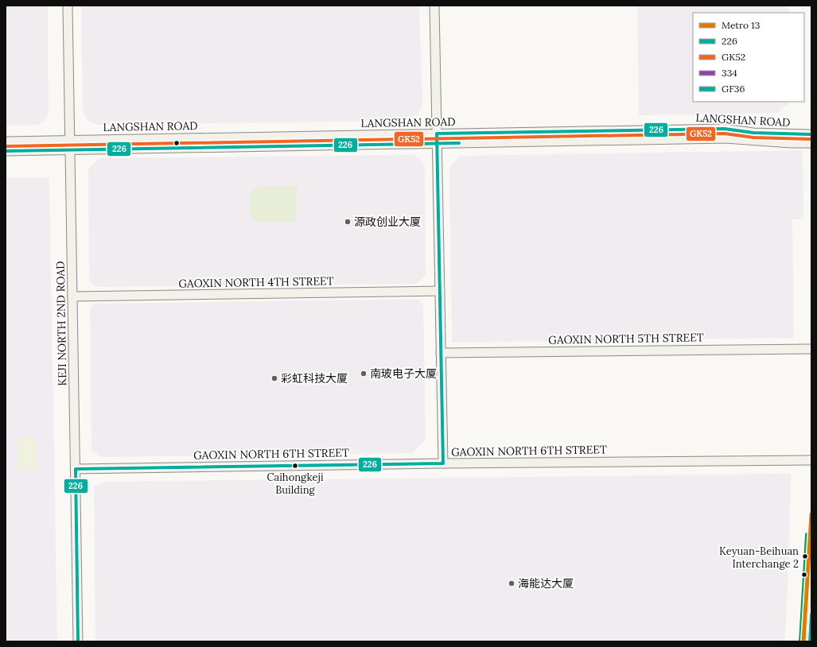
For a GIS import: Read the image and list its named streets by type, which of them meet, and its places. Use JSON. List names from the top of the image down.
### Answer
{
  "streets": {
    "street": [
      "LANGSHAN ROAD",
      "GAOXIN NORTH 4TH STREET",
      "KEJI NORTH 2ND ROAD",
      "GAOXIN NORTH 5TH STREET",
      "GAOXIN NORTH 6TH STREET"
    ]
  },
  "crossings": [
    ["LANGSHAN ROAD", "KEJI NORTH 2ND ROAD"],
    ["GAOXIN NORTH 4TH STREET", "KEJI NORTH 2ND ROAD"],
    ["KEJI NORTH 2ND ROAD", "GAOXIN NORTH 6TH STREET"]
  ],
  "places": [
    "源政创业大厦",
    "南玻电子大厦",
    "彩虹科技大厦",
    "Caihongkeji Building",
    "Keyuan-Beihuan Interchange 2",
    "海能达大厦"
  ],
  "lines": [
    "transit line 226",
    "transit line GK52",
    "metro line 13",
    "transit line 334",
    "transit line GF36"
  ],
  "legend": [
    "Metro 13",
    "226",
    "GK52",
    "334",
    "GF36"
  ]
}
